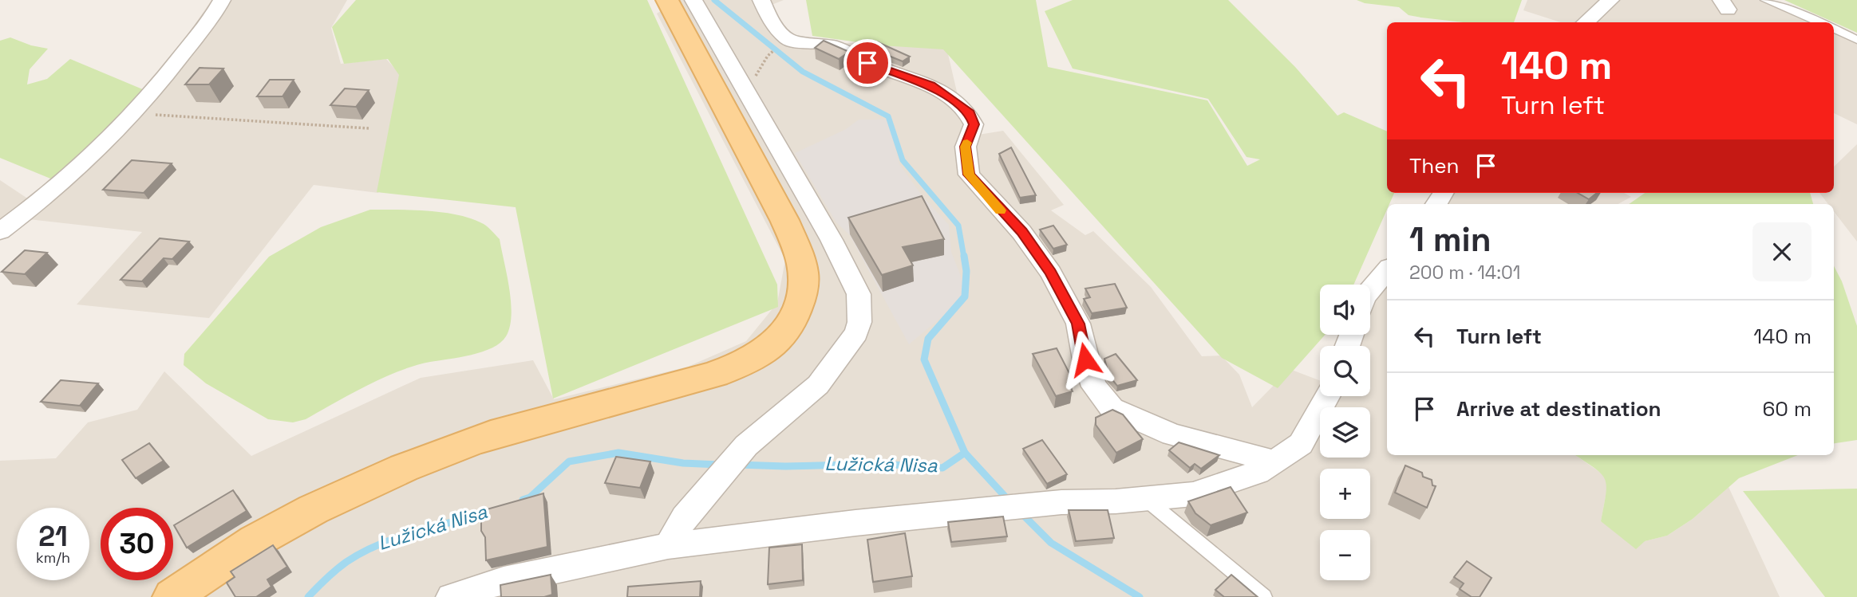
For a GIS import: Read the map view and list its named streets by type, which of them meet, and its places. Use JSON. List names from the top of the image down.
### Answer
{
  "water": ["Lužická Nisa"],
  "page": {
    "turn": ["140 m", "Turn left"],
    "then": "Then",
    "heading": ["1 min", "200 m · 14:01"],
    "map_buttons": ["+", "−"],
    "list": [
      {
        "name": "Turn left",
        "value": "140 m"
      },
      {
        "name": "Arrive at destination",
        "value": "60 m"
      }
    ],
    "speed": "21 km/h",
    "limit": "30"
  }
}
